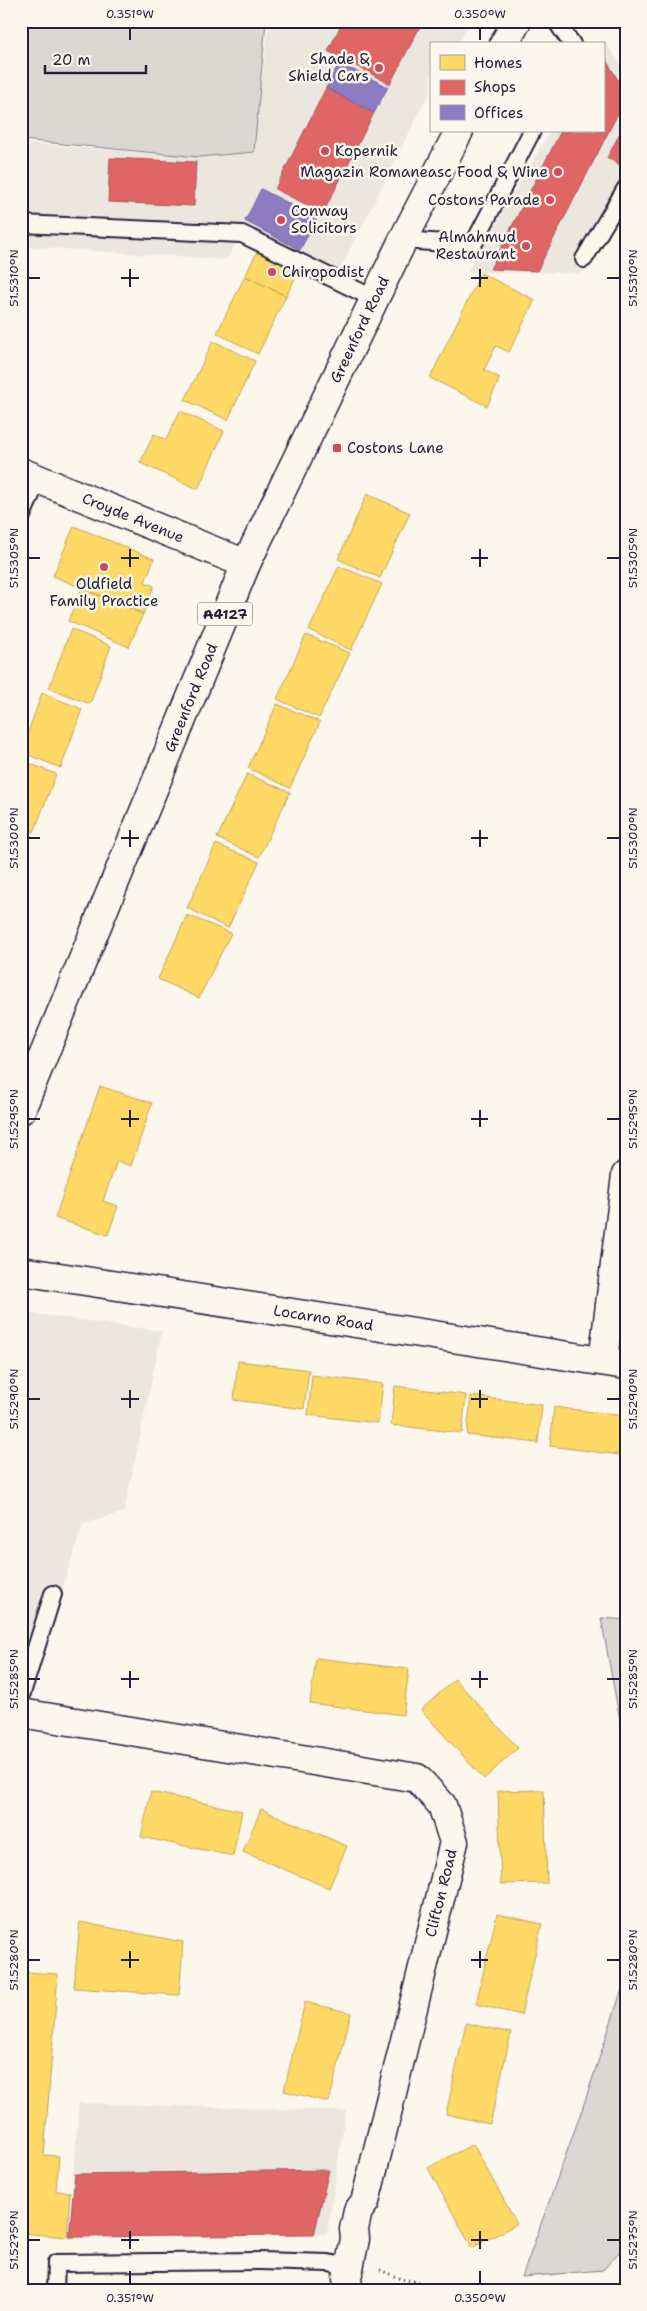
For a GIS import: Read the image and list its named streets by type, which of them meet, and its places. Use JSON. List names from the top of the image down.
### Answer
{
  "streets": {
    "street": [
      "Greenford Road",
      "Croyde Avenue",
      "A4127",
      "Locarno Road",
      "Clifton Road"
    ]
  },
  "crossings": [
    ["Greenford Road", "Croyde Avenue"]
  ],
  "places": {
    "other": [
      "Shade & Shield Cars",
      "Kopernik",
      "Magazin Romaneasc Food & Wine",
      "Costons Parade",
      "Conway Solicitors",
      "Almahmud Restaurant",
      "Chiropodist",
      "Oldfield Family Practice"
    ],
    "transit": ["Costons Lane"]
  },
  "legend": ["Homes", "Shops", "Offices"],
  "scale_bar": "20 m",
  "coordinates": [
    "0.351°W",
    "0.350°W",
    "51.5310°N",
    "51.5305°N",
    "51.5300°N",
    "51.5295°N",
    "51.5290°N",
    "51.5285°N",
    "51.5280°N",
    "51.5275°N"
  ]
}
